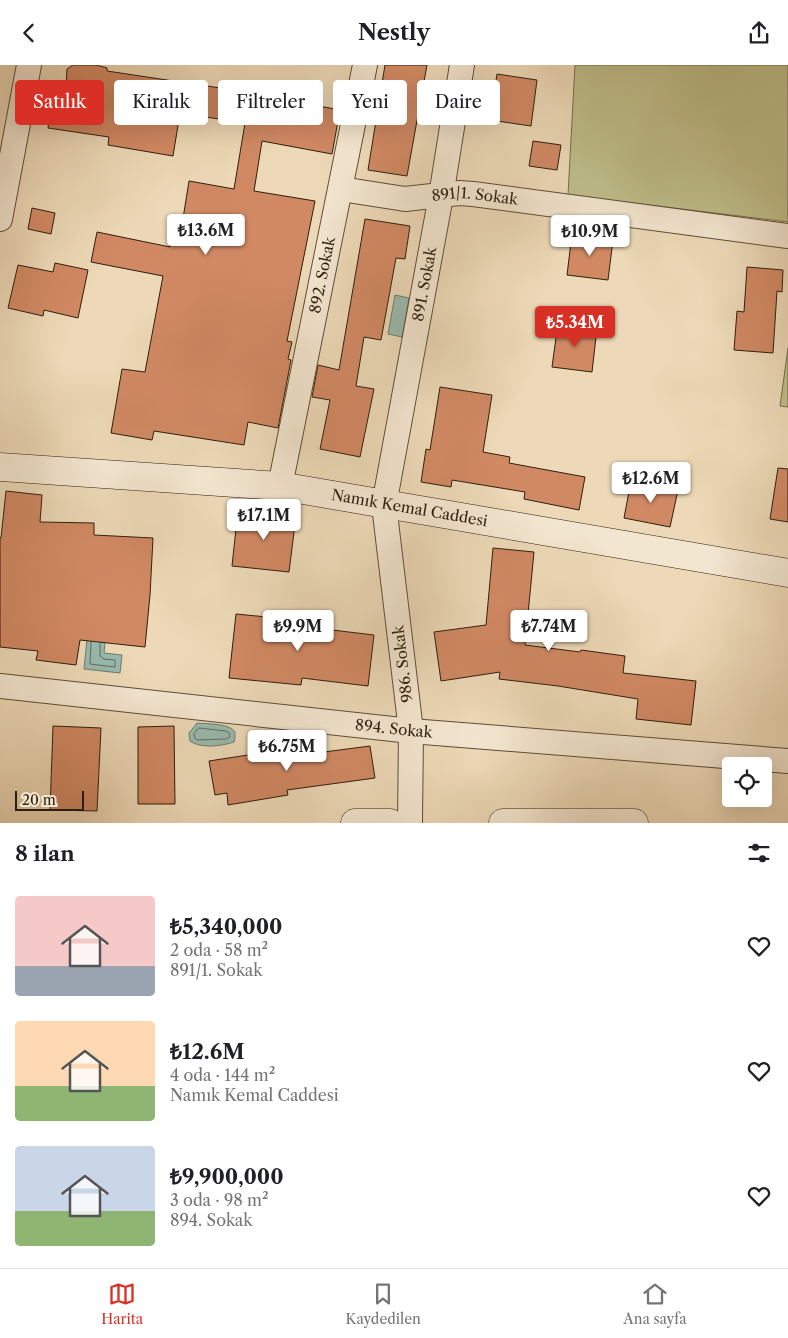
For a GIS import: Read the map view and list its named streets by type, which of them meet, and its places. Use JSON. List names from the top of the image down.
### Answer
{
  "streets": {
    "street": [
      "891/1. Sokak",
      "892. Sokak",
      "891. Sokak",
      "Namık Kemal Caddesi",
      "986. Sokak",
      "894. Sokak"
    ]
  },
  "crossings": [
    ["891/1. Sokak", "892. Sokak"],
    ["891/1. Sokak", "891. Sokak"],
    ["892. Sokak", "Namık Kemal Caddesi"],
    ["891. Sokak", "Namık Kemal Caddesi"],
    ["891. Sokak", "986. Sokak"],
    ["Namık Kemal Caddesi", "986. Sokak"],
    ["986. Sokak", "894. Sokak"]
  ],
  "scale_bar": "20 m",
  "page": {
    "header": "Nestly",
    "chip": [
      "Satılık",
      "Kiralık",
      "Filtreler",
      "Yeni",
      "Daire"
    ],
    "price": [
      "₺13.6M",
      "₺10.9M",
      "₺5.34M",
      "₺12.6M",
      "₺17.1M",
      "₺9.9M",
      "₺7.74M",
      "₺6.75M"
    ],
    "scale": "20 m",
    "heading": "8 ilan",
    "list": [
      {
        "name": "₺5,340,000",
        "note": "2 oda · 58 m² · 891/1. Sokak"
      },
      {
        "name": "₺12.6M",
        "note": "4 oda · 144 m² · Namık Kemal Caddesi"
      },
      {
        "name": "₺9,900,000",
        "note": "3 oda · 98 m² · 894. Sokak"
      }
    ],
    "tabs": ["Harita", "Kaydedilen", "Ana sayfa"]
  }
}
